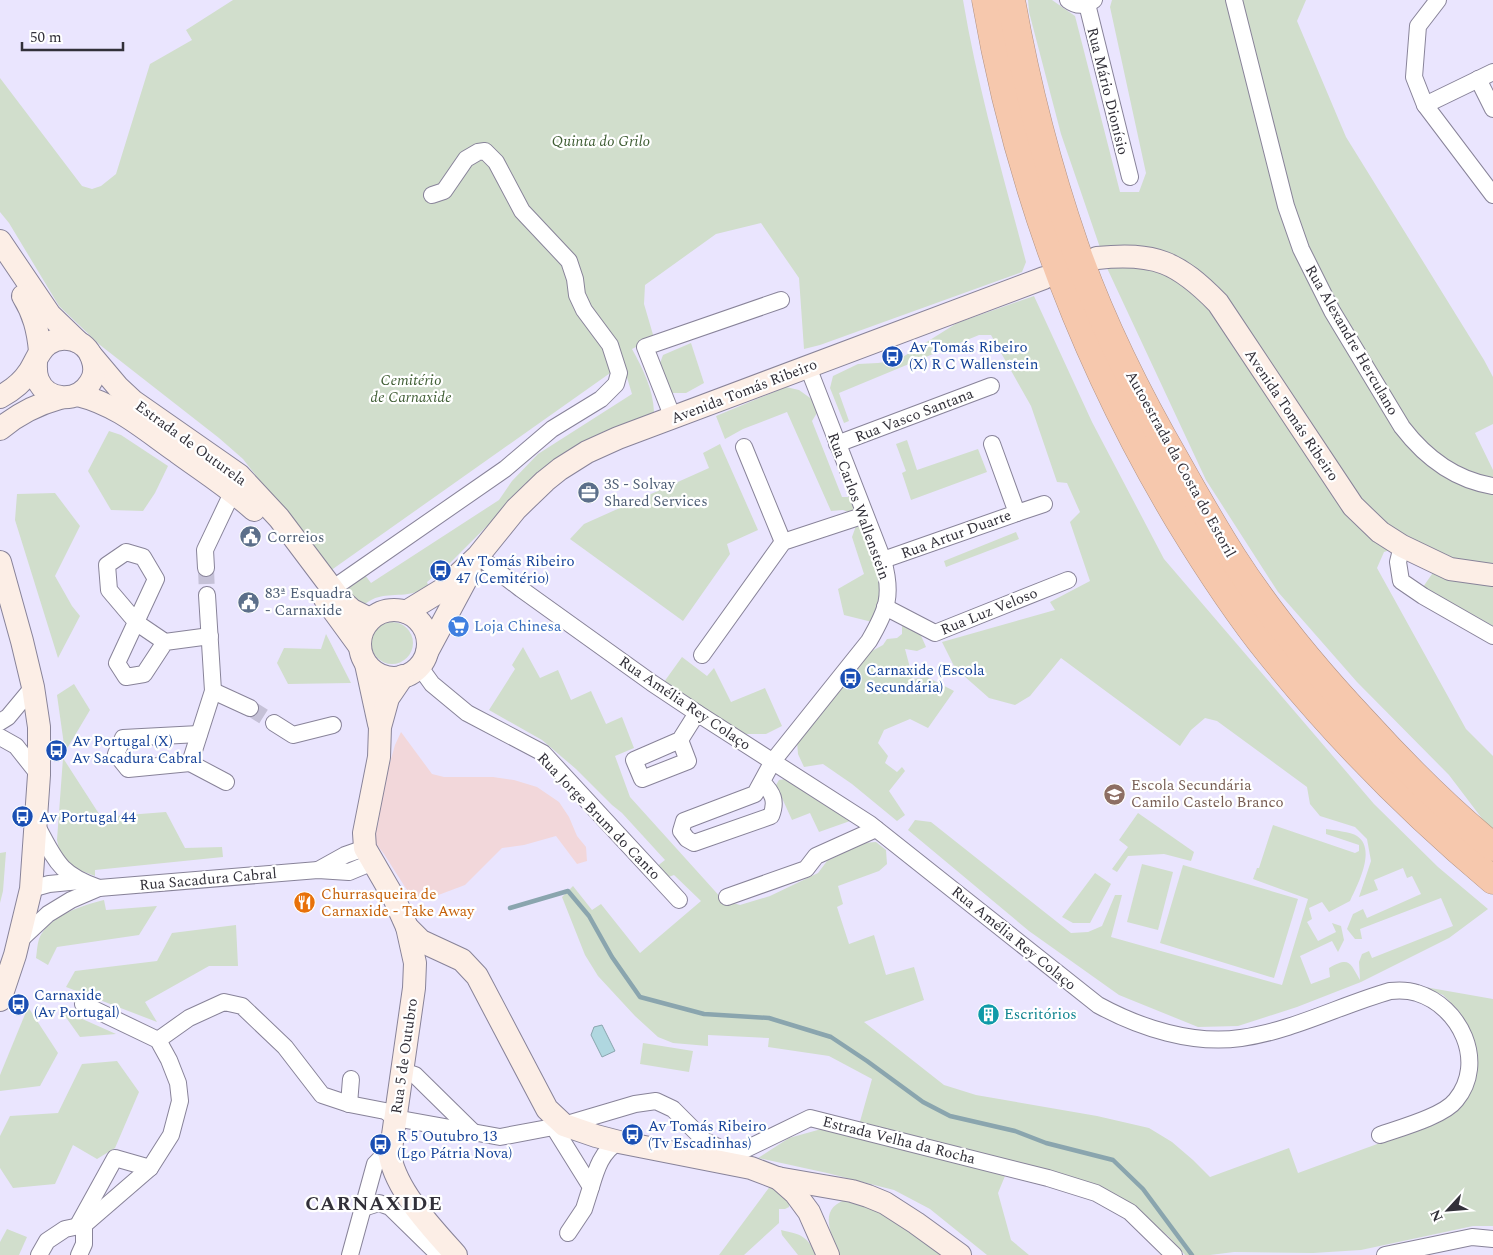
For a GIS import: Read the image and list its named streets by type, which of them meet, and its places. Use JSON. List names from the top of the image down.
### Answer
{
  "streets": {
    "highway": ["Autoestrada da Costa do Estoril"],
    "street": [
      "Rua Mário Dionísio",
      "Rua Alexandre Herculano",
      "Avenida Tomás Ribeiro",
      "Rua Vasco Santana",
      "Estrada de Outurela",
      "Rua Carlos Wallenstein",
      "Rua Artur Duarte",
      "Rua Luz Veloso",
      "Rua Amélia Rey Colaço",
      "Rua Jorge Brum do Canto",
      "Rua Sacadura Cabral",
      "Rua 5 de Outubro",
      "Estrada Velha da Rocha"
    ]
  },
  "crossings": [
    ["Avenida Tomás Ribeiro", "Estrada de Outurela"],
    ["Avenida Tomás Ribeiro", "Rua Carlos Wallenstein"],
    ["Avenida Tomás Ribeiro", "Rua Amélia Rey Colaço"],
    ["Avenida Tomás Ribeiro", "Rua Jorge Brum do Canto"],
    ["Avenida Tomás Ribeiro", "Rua Sacadura Cabral"],
    ["Rua Vasco Santana", "Rua Carlos Wallenstein"],
    ["Estrada de Outurela", "Rua Jorge Brum do Canto"],
    ["Rua Carlos Wallenstein", "Rua Artur Duarte"],
    ["Rua Carlos Wallenstein", "Rua Luz Veloso"],
    ["Rua Carlos Wallenstein", "Rua Amélia Rey Colaço"],
    ["Rua 5 de Outubro", "Estrada Velha da Rocha"]
  ],
  "districts": ["CARNAXIDE"],
  "parks": ["Quinta do Grilo", "Cemitério de Carnaxide"],
  "places": {
    "bus stop": [
      "Av Tomás Ribeiro (X) R C Wallenstein",
      "Av Tomás Ribeiro 47 (Cemitério)",
      "Carnaxide (Escola Secundária)",
      "Av Portugal (X) Av Sacadura Cabral",
      "Av Portugal 44",
      "Carnaxide (Av Portugal)",
      "Av Tomás Ribeiro (Tv Escadinhas)",
      "R 5 Outubro 13 (Lgo Pátria Nova)"
    ],
    "office": ["3S - Solvay Shared Services"],
    "public building": ["Correios", "83ª Esquadra - Carnaxide"],
    "supermarket": ["Loja Chinesa"],
    "school or university": ["Escola Secundária Camilo Castelo Branco"],
    "restaurant": ["Churrasqueira de Carnaxide - Take Away"],
    "building": ["Escritórios"]
  },
  "scale_bar": "50 m",
  "north": "bottom left"
}
